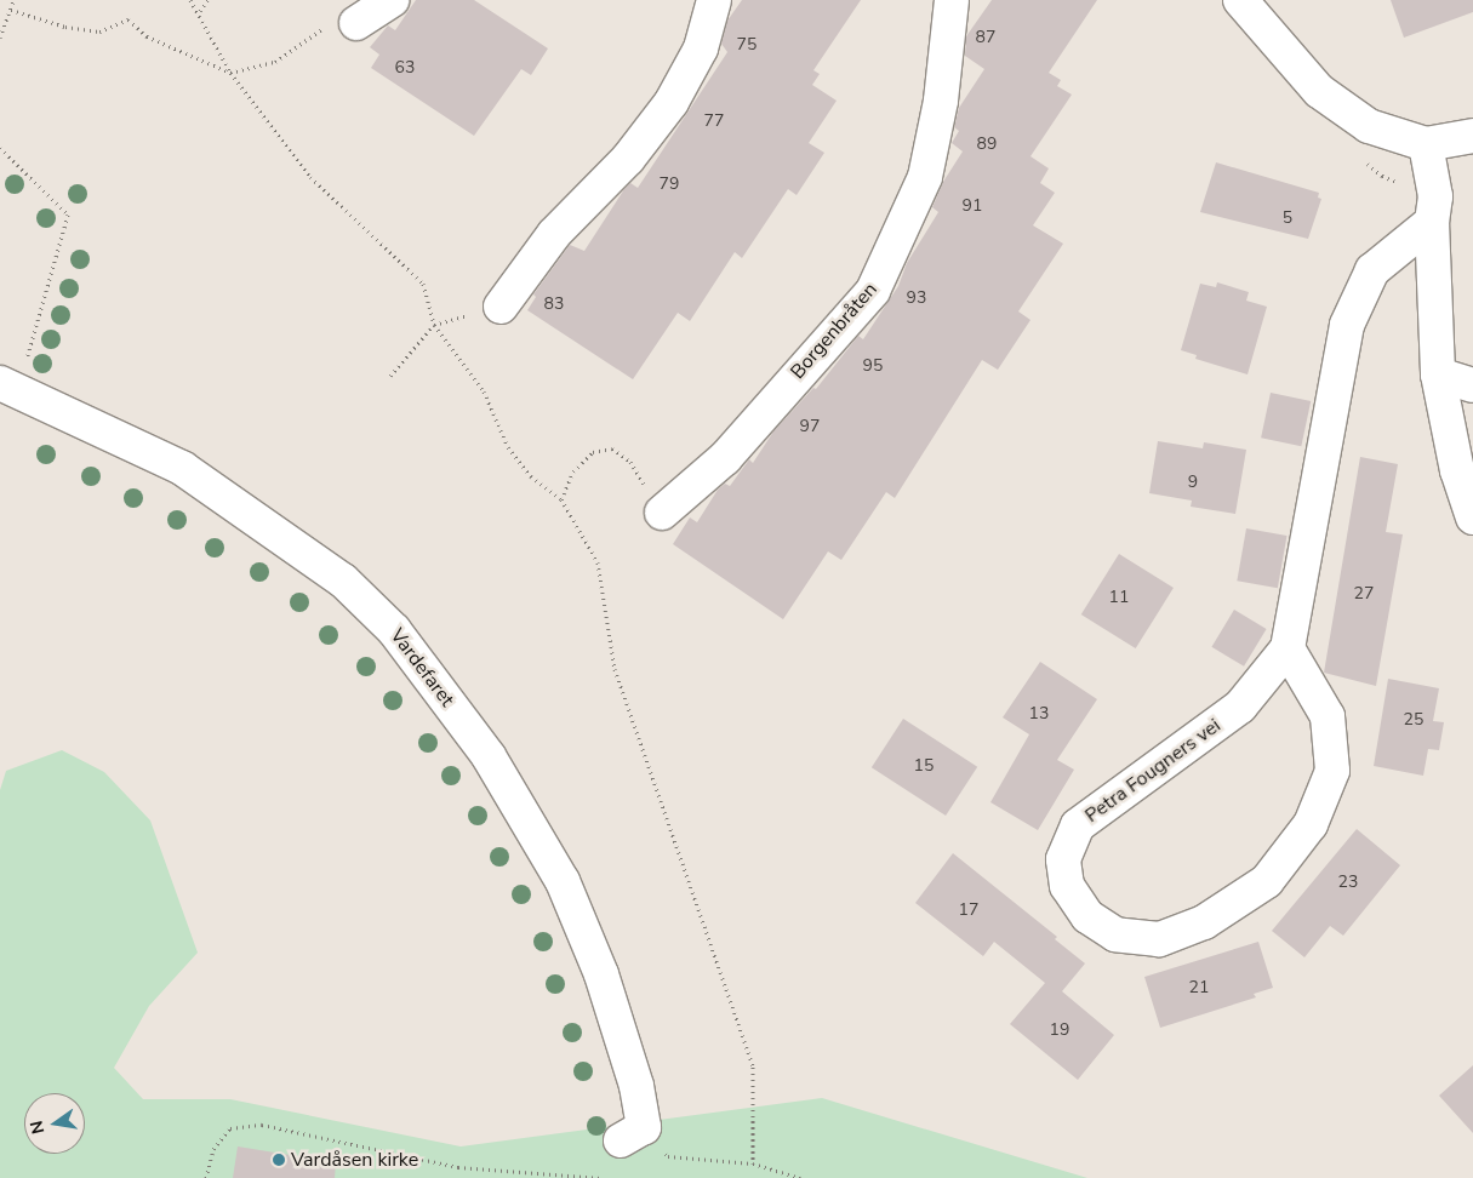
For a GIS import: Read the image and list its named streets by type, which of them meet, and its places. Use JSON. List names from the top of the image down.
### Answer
{
  "streets": {
    "street": ["Borgenbråten", "Vardefaret", "Petra Fougners vei"]
  },
  "places": ["Vardåsen kirke"],
  "house_numbers": [
    "87",
    "75",
    "63",
    "77",
    "89",
    "79",
    "91",
    "5",
    "93",
    "83",
    "95",
    "97",
    "9",
    "27",
    "11",
    "13",
    "25",
    "15",
    "23",
    "17",
    "21",
    "19"
  ],
  "north": "left"
}
